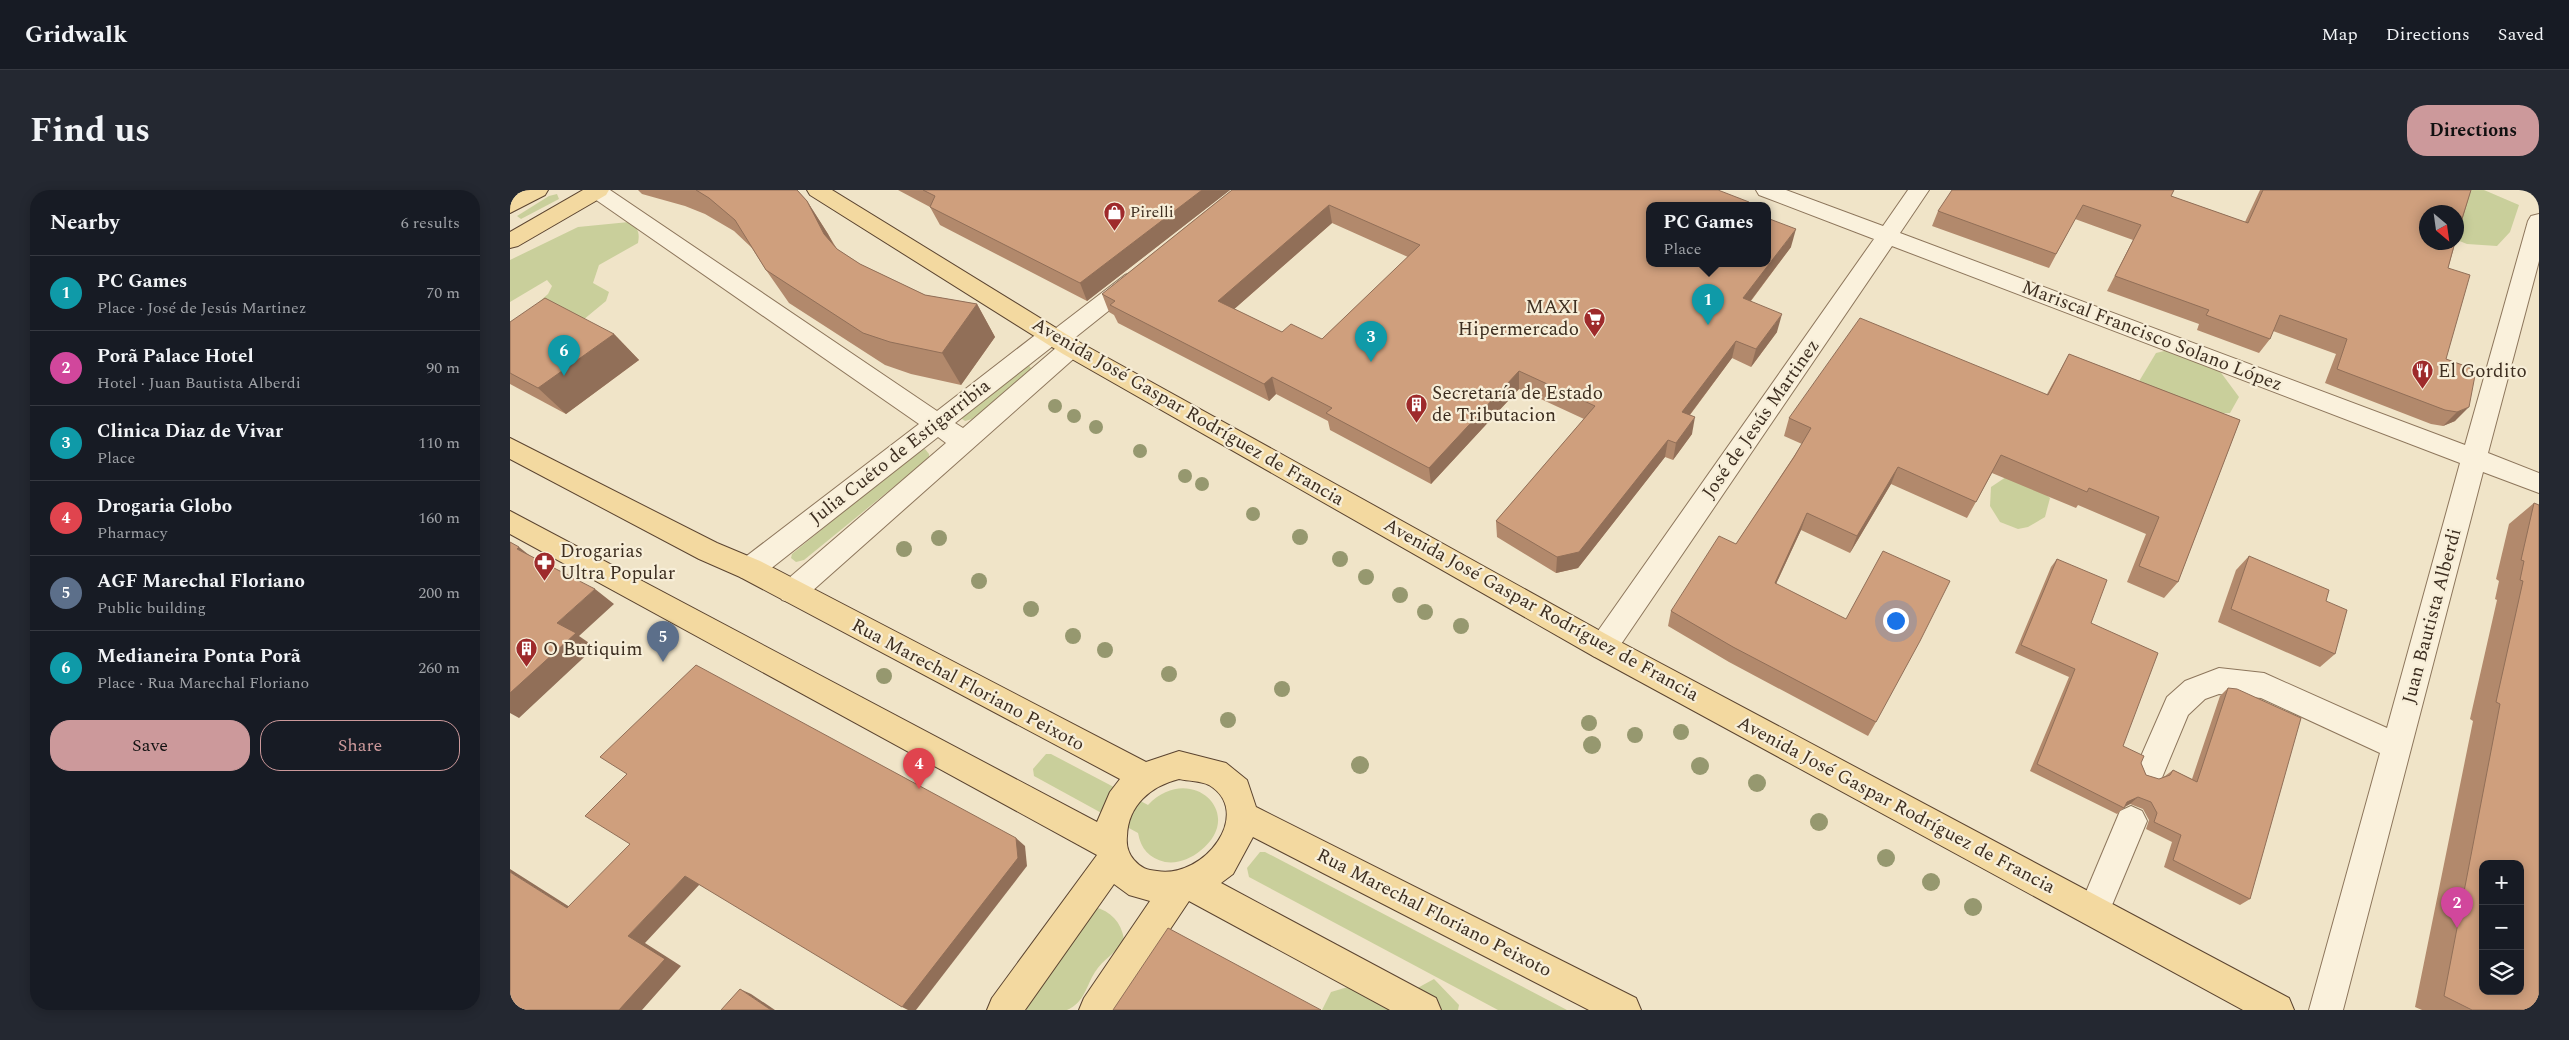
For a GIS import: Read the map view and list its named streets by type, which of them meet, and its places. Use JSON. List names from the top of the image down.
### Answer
{
  "streets": {
    "main road": ["Avenida José Gaspar Rodríguez de Francia", "Rua Marechal Floriano Peixoto"],
    "street": [
      "Mariscal Francisco Solano López",
      "José de Jesús Martinez",
      "Julia Cuéto de Estigarribia",
      "Juan Bautista Alberdi"
    ]
  },
  "crossings": [
    ["Mariscal Francisco Solano López", "José de Jesús Martinez"],
    ["Mariscal Francisco Solano López", "Juan Bautista Alberdi"],
    ["Avenida José Gaspar Rodríguez de Francia", "José de Jesús Martinez"],
    ["Avenida José Gaspar Rodríguez de Francia", "Julia Cuéto de Estigarribia"],
    ["Julia Cuéto de Estigarribia", "Rua Marechal Floriano Peixoto"]
  ],
  "places": {
    "shop": ["Pirelli"],
    "supermarket": ["MAXI Hipermercado"],
    "restaurant": ["El Gordito"],
    "building": ["Secretaría de Estado de Tributacion", "O Butiquim"],
    "pharmacy": ["Drogarias Ultra Popular"]
  },
  "north": "bottom right",
  "page": {
    "header": "Gridwalk",
    "nav": ["Map", "Directions", "Saved"],
    "title": "Find us",
    "buttons": [
      "Directions",
      ["Save", "Share"]
    ],
    "heading": ["Nearby", "6 results"],
    "popup": ["PC Games", "Place"],
    "list": [
      {
        "mark": "1",
        "name": "PC Games",
        "note": "Place · José de Jesús Martinez",
        "value": "70 m"
      },
      {
        "mark": "2",
        "name": "Porã Palace Hotel",
        "note": "Hotel · Juan Bautista Alberdi",
        "value": "90 m"
      },
      {
        "mark": "3",
        "name": "Clinica Diaz de Vivar",
        "note": "Place",
        "value": "110 m"
      },
      {
        "mark": "4",
        "name": "Drogaria Globo",
        "note": "Pharmacy",
        "value": "160 m"
      },
      {
        "mark": "5",
        "name": "AGF Marechal Floriano",
        "note": "Public building",
        "value": "200 m"
      },
      {
        "mark": "6",
        "name": "Medianeira Ponta Porã",
        "note": "Place · Rua Marechal Floriano",
        "value": "260 m"
      }
    ],
    "pins": [
      "1",
      "3",
      "6",
      "5",
      "4",
      "2"
    ],
    "map_buttons": ["+", "−"]
  }
}
